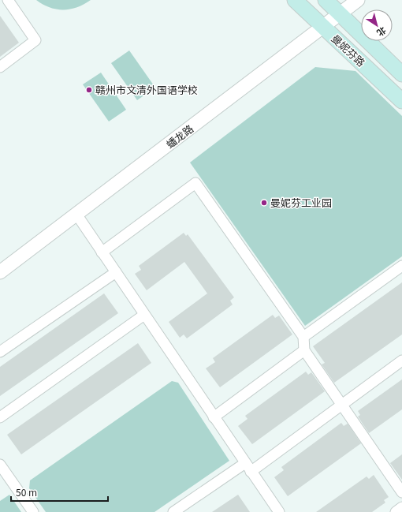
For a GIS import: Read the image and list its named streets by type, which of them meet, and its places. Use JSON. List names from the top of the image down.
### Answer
{
  "streets": {
    "main road": ["曼妮芬路"],
    "street": ["蟠龙路"]
  },
  "crossings": [
    ["曼妮芬路", "蟠龙路"]
  ],
  "places": ["赣州市文清外国语学校", "曼妮芬工业园"],
  "scale_bar": "50 m",
  "north": "bottom right"
}
